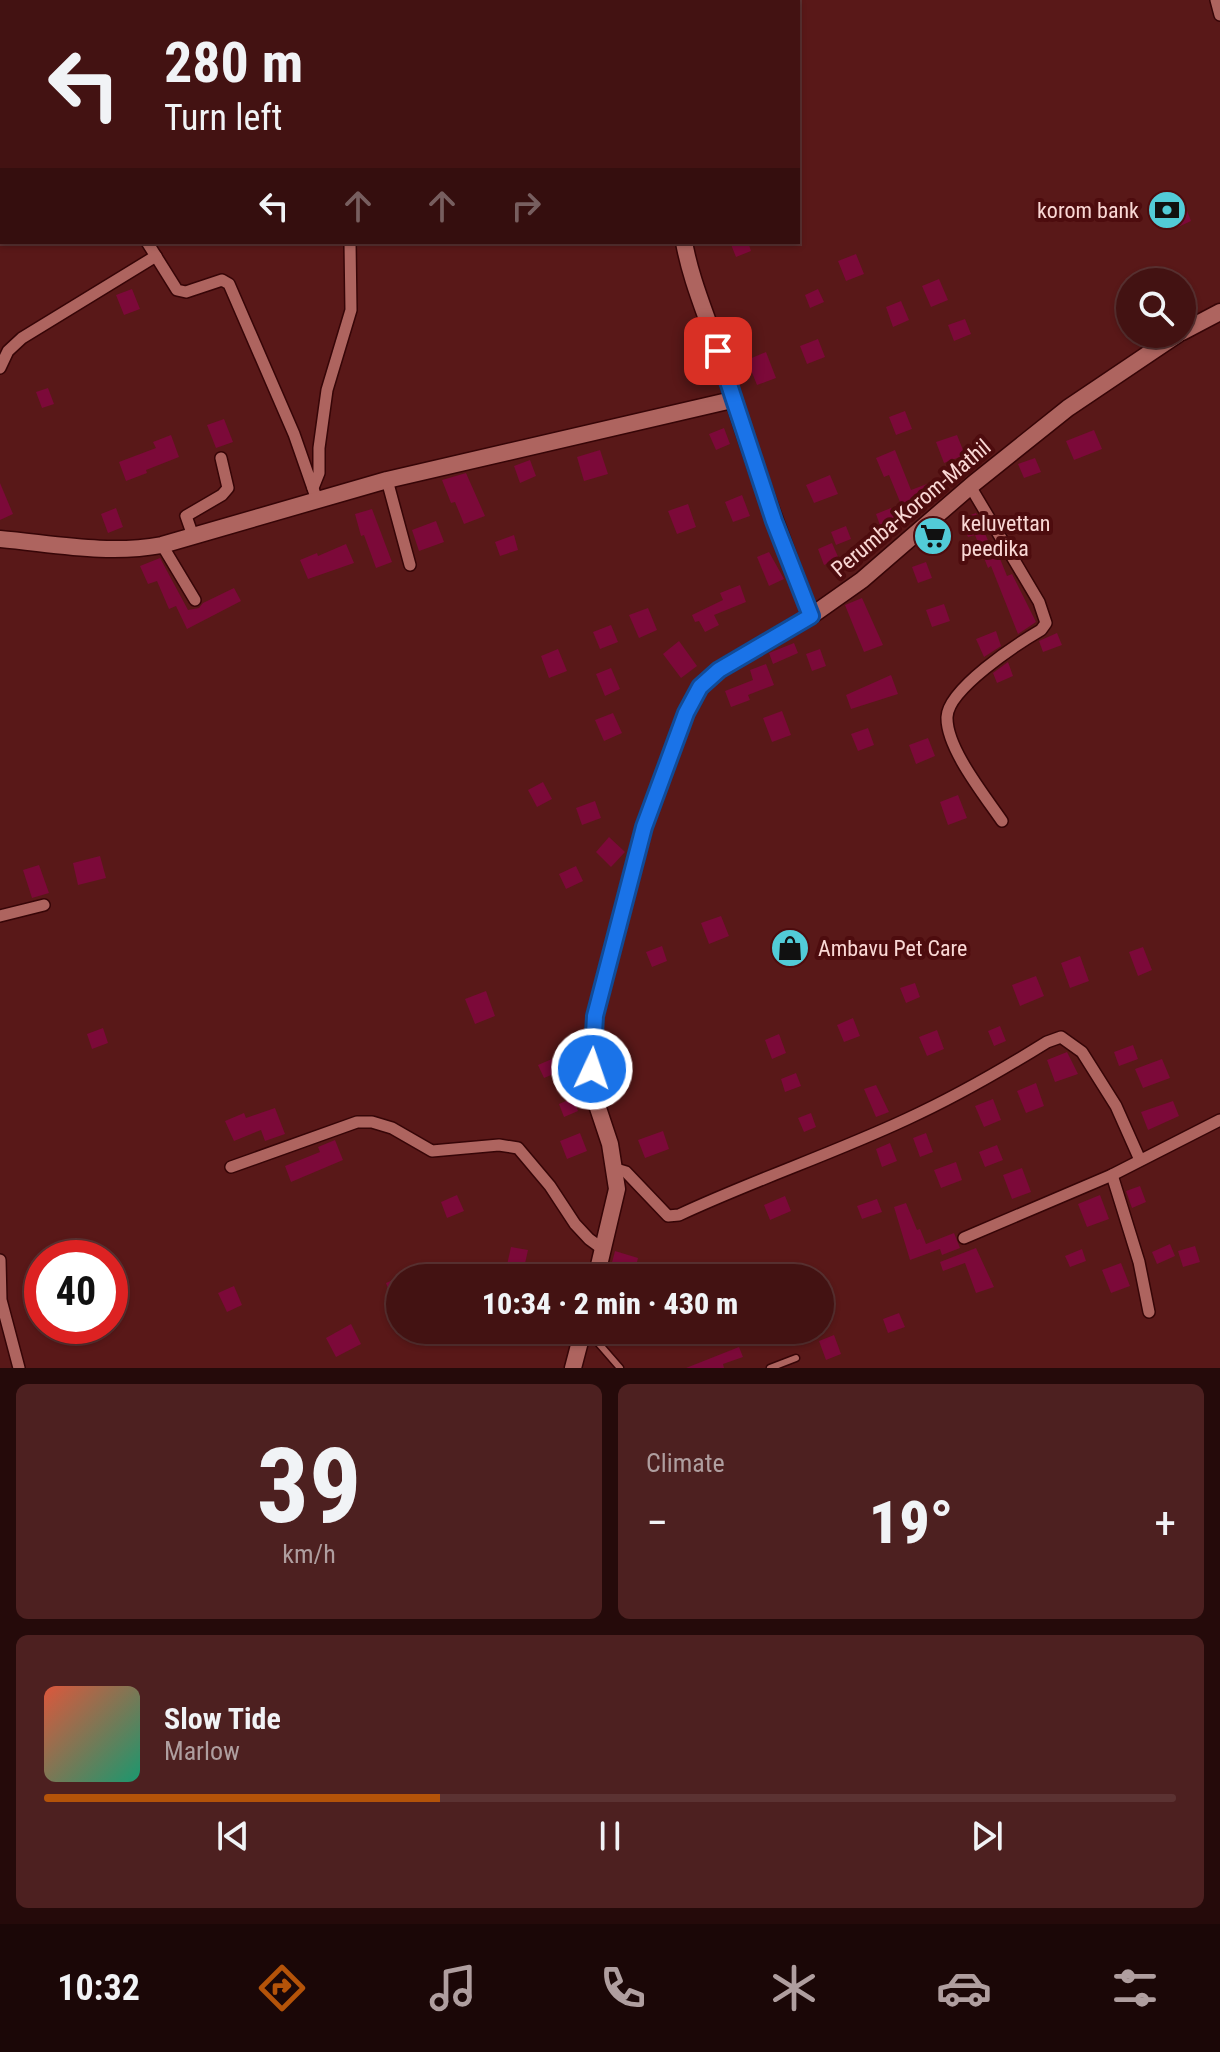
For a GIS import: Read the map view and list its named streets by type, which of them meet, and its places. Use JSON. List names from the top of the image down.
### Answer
{
  "streets": {
    "street": ["Perumba-Korom-Mathil"]
  },
  "places": {
    "bank": ["korom bank"],
    "supermarket": ["keluvettan peedika"],
    "shop": ["Ambavu Pet Care"]
  },
  "page": {
    "turn": ["280 m", "Turn left"],
    "limit": "40",
    "trip": "10:34 · 2 min · 430 m",
    "tile": [
      ["39", "km/h"],
      "Climate"
    ],
    "heat": ["−", "19°", "+"],
    "song": ["Slow Tide", "Marlow"],
    "tabs": "10:32"
  }
}
